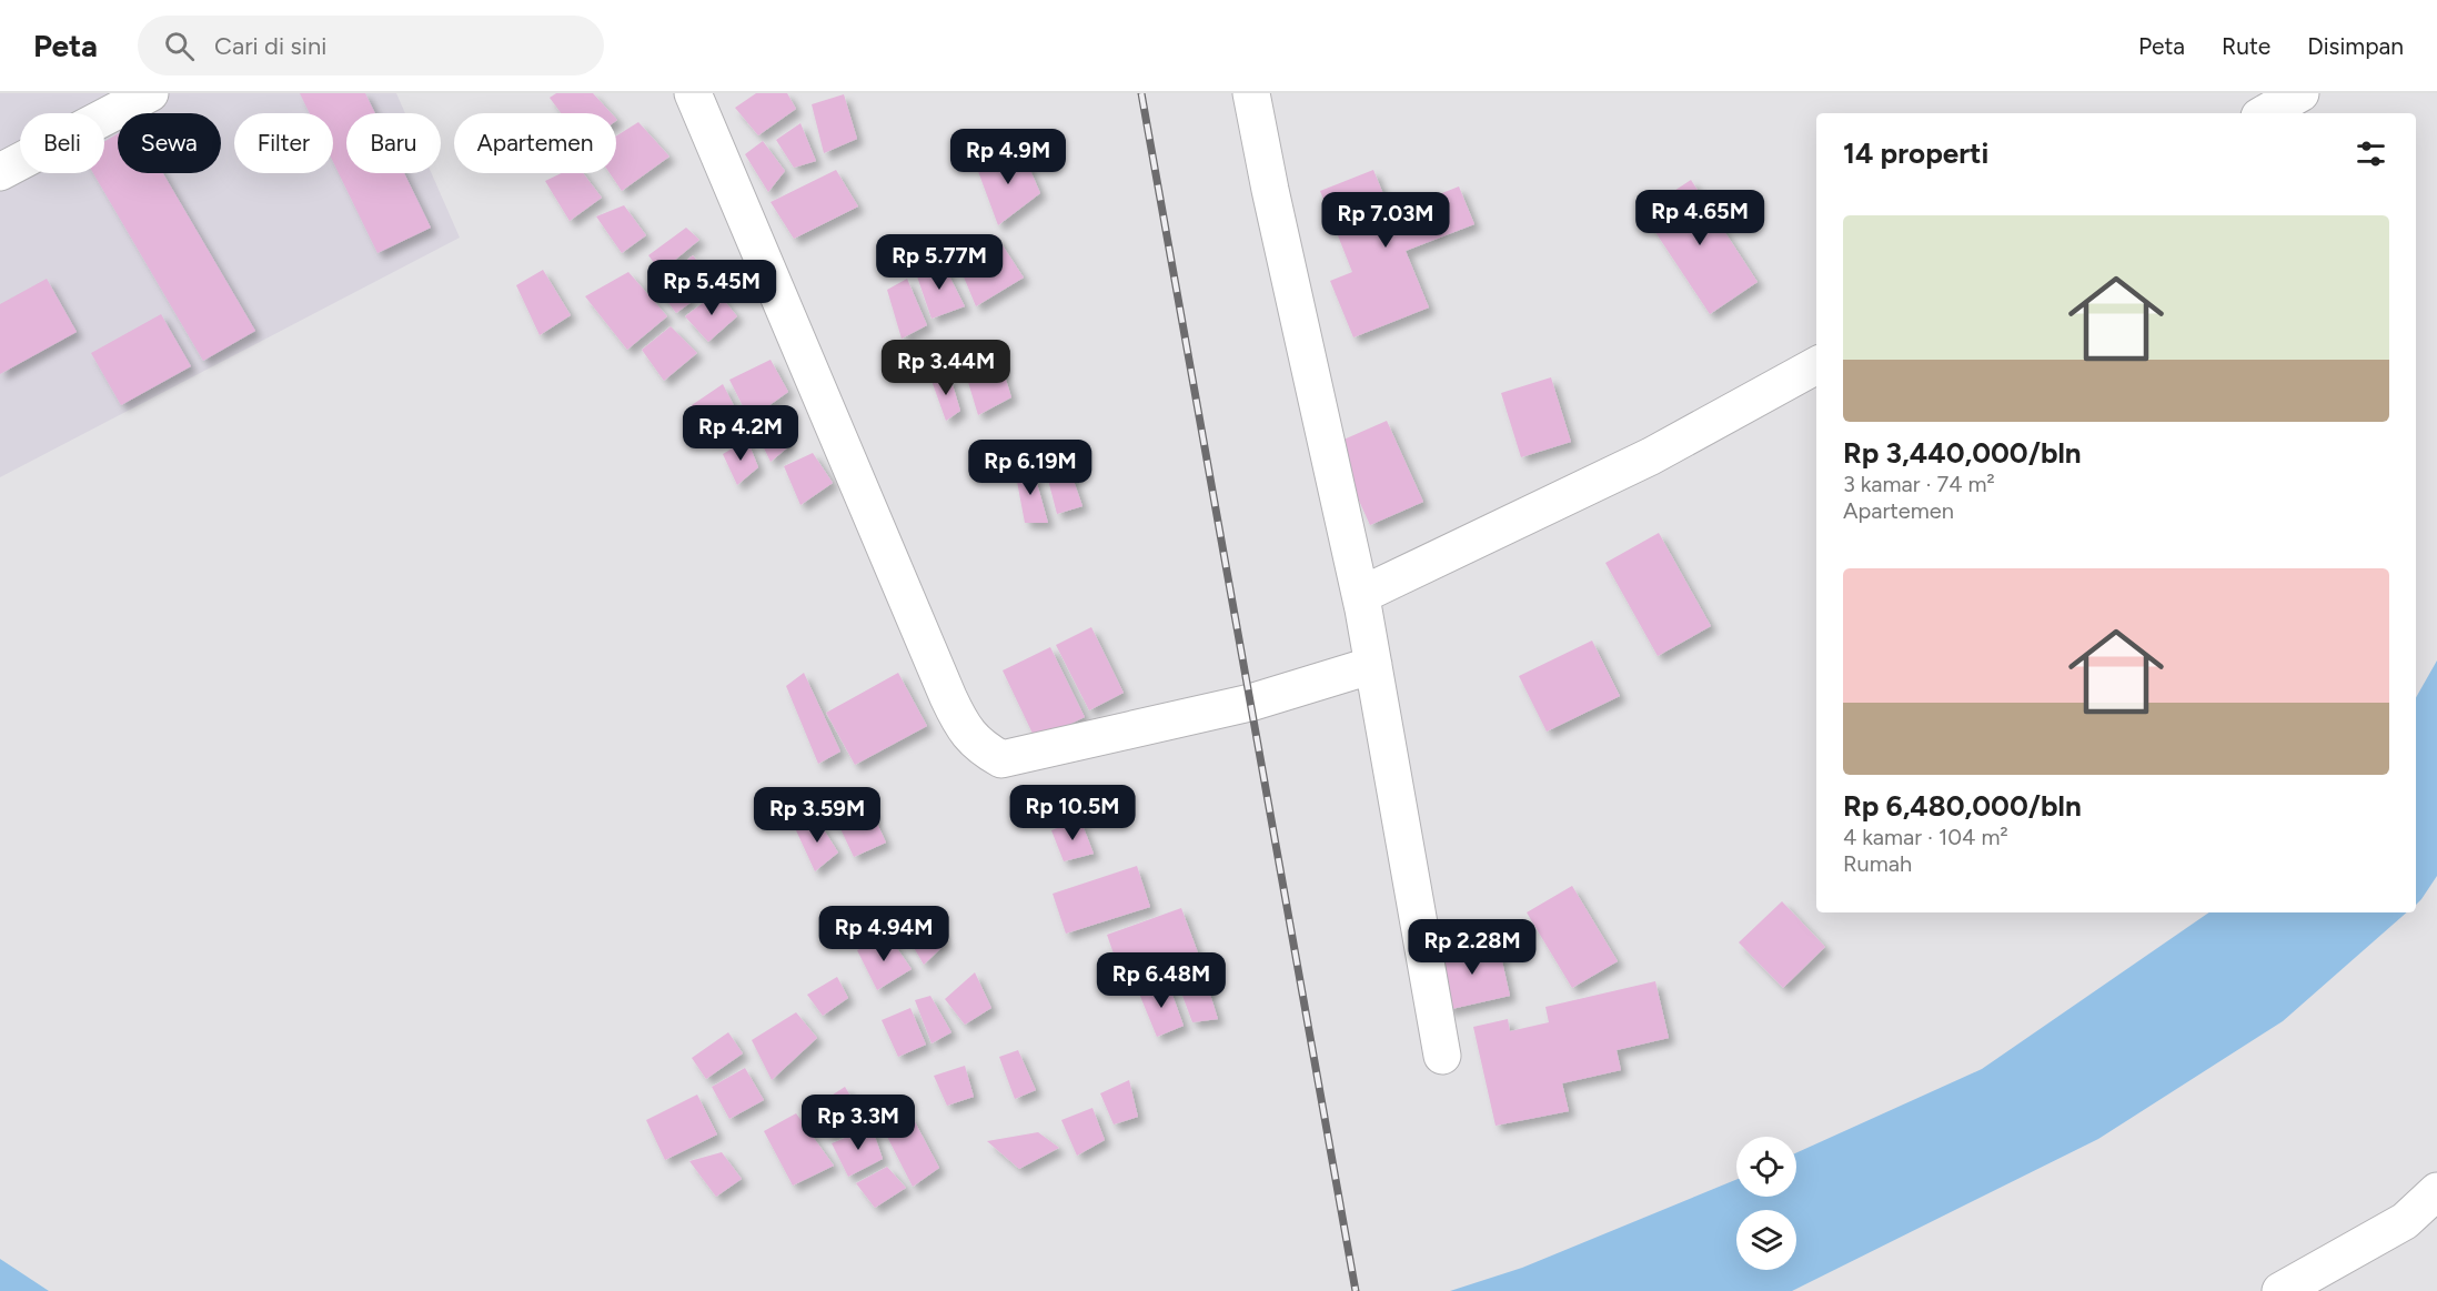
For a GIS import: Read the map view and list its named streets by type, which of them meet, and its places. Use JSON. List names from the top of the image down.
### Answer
{
  "page": {
    "header": "Peta",
    "search": "Cari di sini",
    "nav": ["Peta", "Rute", "Disimpan"],
    "chip": [
      "Beli",
      "Sewa",
      "Filter",
      "Baru",
      "Apartemen"
    ],
    "heading": "14 properti",
    "price": [
      "Rp 4.9M",
      "Rp 4.65M",
      "Rp 7.03M",
      "Rp 5.77M",
      "Rp 5.45M",
      "Rp 3.44M",
      "Rp 4.2M",
      "Rp 6.19M",
      "Rp 10.5M",
      "Rp 3.59M",
      "Rp 4.94M",
      "Rp 2.28M",
      "Rp 6.48M",
      "Rp 3.3M"
    ],
    "list": [
      {
        "name": "Rp 3,440,000/bln",
        "note": "3 kamar · 74 m² · Apartemen"
      },
      {
        "name": "Rp 6,480,000/bln",
        "note": "4 kamar · 104 m² · Rumah"
      }
    ]
  }
}
